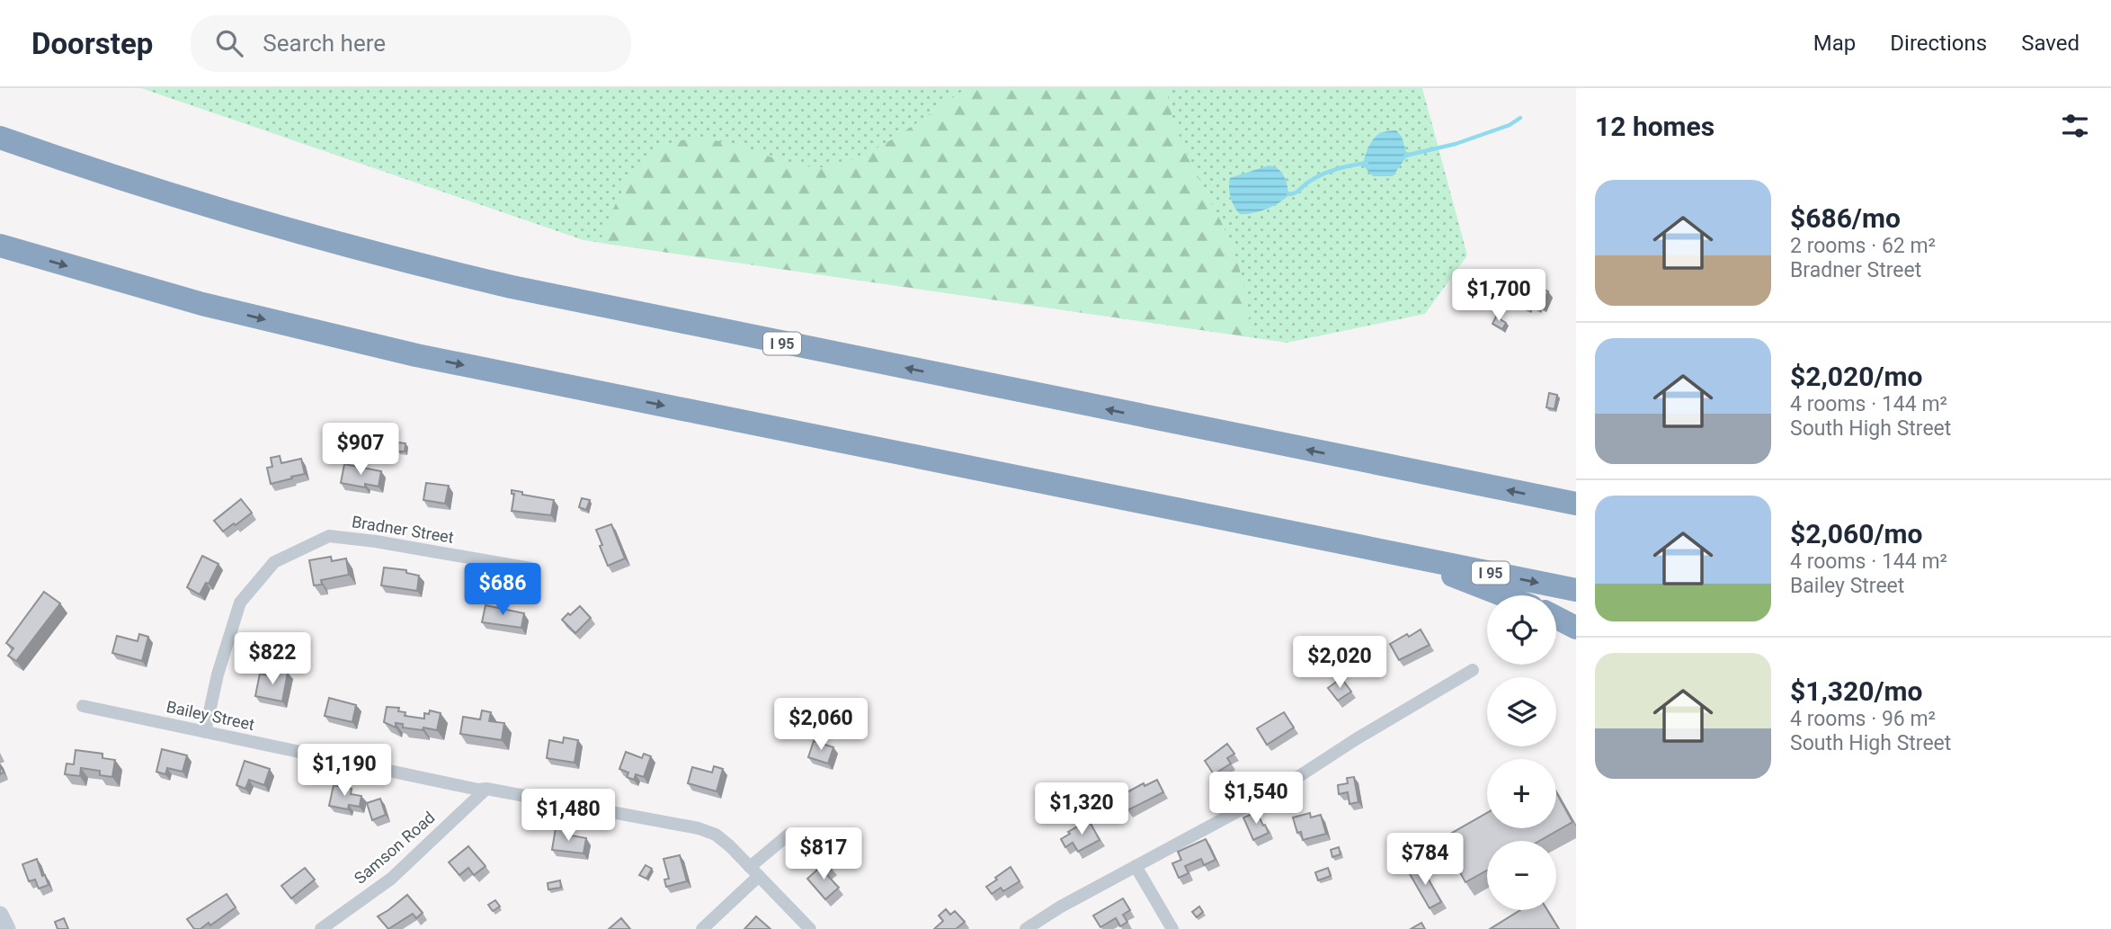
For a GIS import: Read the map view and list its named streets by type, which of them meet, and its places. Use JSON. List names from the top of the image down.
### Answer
{
  "streets": {
    "highway": ["I 95"],
    "street": ["Bradner Street", "Bailey Street", "Samson Road"]
  },
  "crossings": [
    ["Bradner Street", "Bailey Street"],
    ["Bailey Street", "Samson Road"]
  ],
  "page": {
    "header": "Doorstep",
    "search": "Search here",
    "nav": ["Map", "Directions", "Saved"],
    "heading": "12 homes",
    "list": [
      {
        "name": "$686/mo",
        "note": "2 rooms · 62 m² · Bradner Street"
      },
      {
        "name": "$2,020/mo",
        "note": "4 rooms · 144 m² · South High Street"
      },
      {
        "name": "$2,060/mo",
        "note": "4 rooms · 144 m² · Bailey Street"
      },
      {
        "name": "$1,320/mo",
        "note": "4 rooms · 96 m² · South High Street"
      }
    ],
    "price": [
      "$1,700",
      "$907",
      "$686",
      "$822",
      "$2,020",
      "$2,060",
      "$1,190",
      "$1,540",
      "$1,320",
      "$1,480",
      "$817",
      "$784"
    ],
    "map_buttons": ["+", "−"]
  }
}
